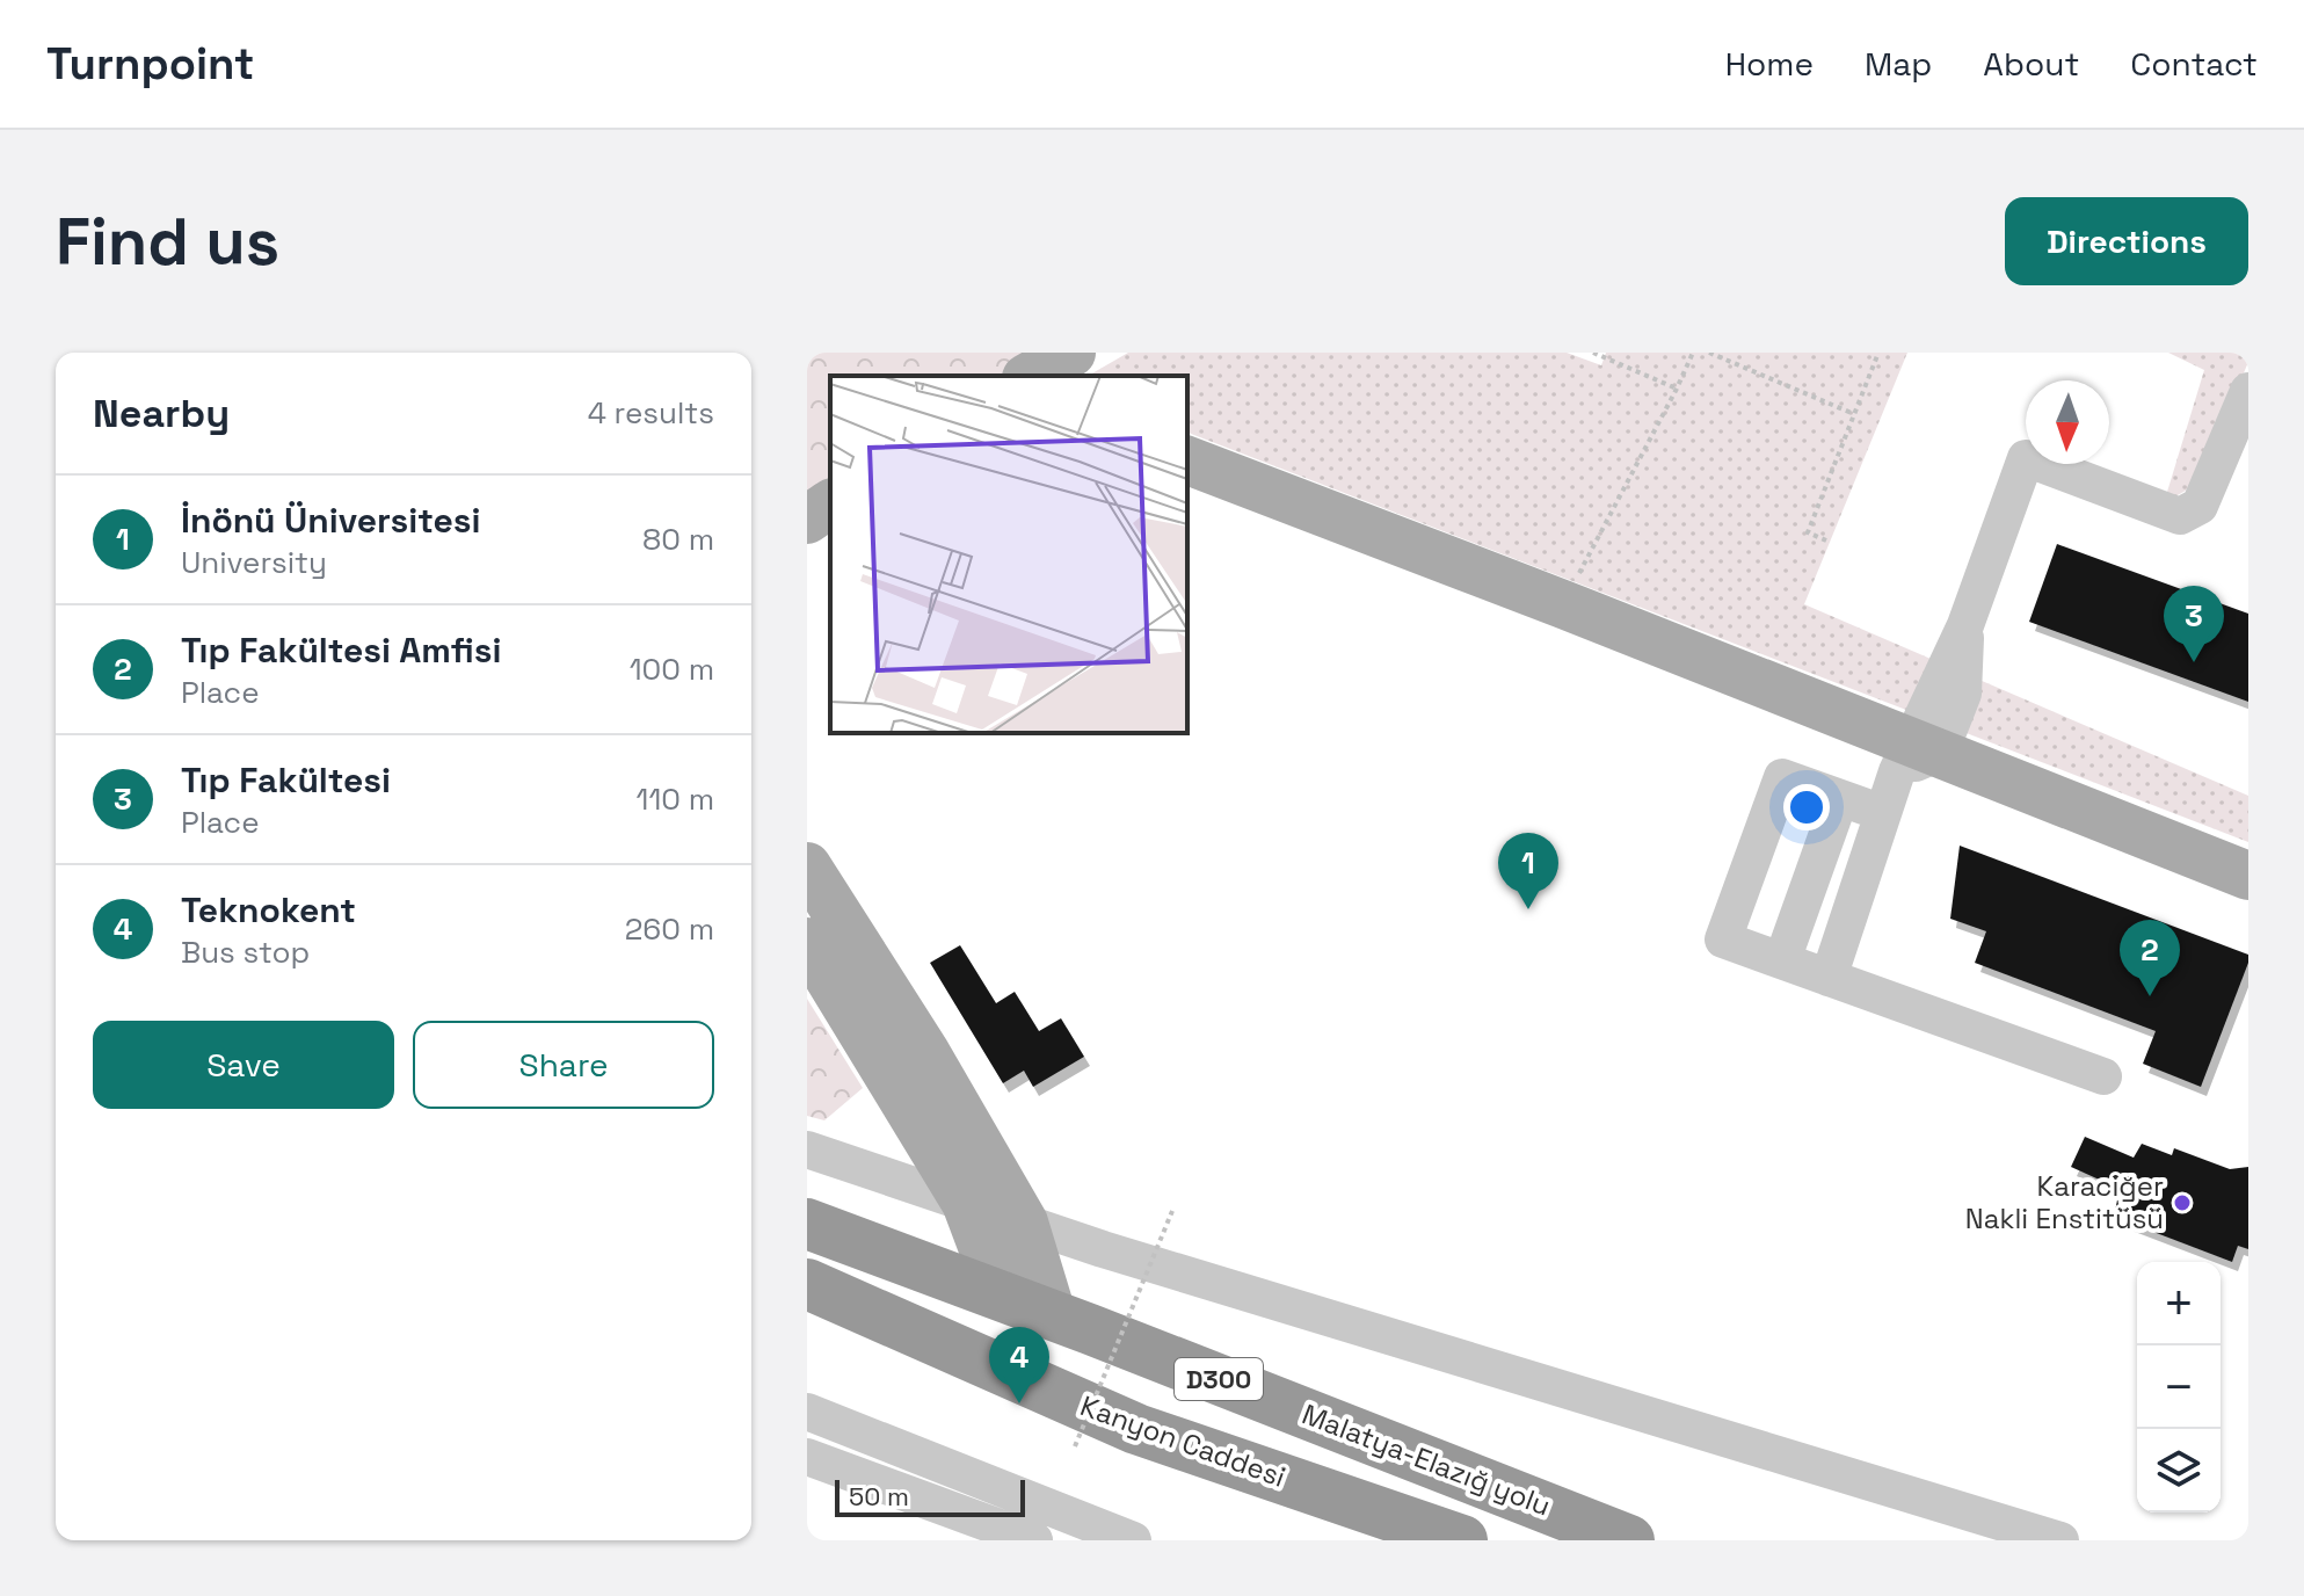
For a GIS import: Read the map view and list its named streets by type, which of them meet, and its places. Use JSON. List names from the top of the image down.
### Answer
{
  "streets": {
    "highway": ["D300", "Kanyon Caddesi", "Malatya-Elazığ yolu"]
  },
  "places": ["Karaciğer Nakli Enstitüsü"],
  "scale_bar": "50 m",
  "north": "bottom",
  "page": {
    "header": "Turnpoint",
    "nav": [
      "Home",
      "Map",
      "About",
      "Contact"
    ],
    "buttons": [
      "Directions",
      ["Save", "Share"]
    ],
    "title": "Find us",
    "heading": ["Nearby", "4 results"],
    "list": [
      {
        "mark": "1",
        "name": "İnönü Üniversitesi",
        "note": "University",
        "value": "80 m"
      },
      {
        "mark": "2",
        "name": "Tıp Fakültesi Amfisi",
        "note": "Place",
        "value": "100 m"
      },
      {
        "mark": "3",
        "name": "Tıp Fakültesi",
        "note": "Place",
        "value": "110 m"
      },
      {
        "mark": "4",
        "name": "Teknokent",
        "note": "Bus stop",
        "value": "260 m"
      }
    ],
    "pins": [
      "3",
      "1",
      "2",
      "4"
    ],
    "map_buttons": ["+", "−"],
    "scale": "50 m"
  }
}
